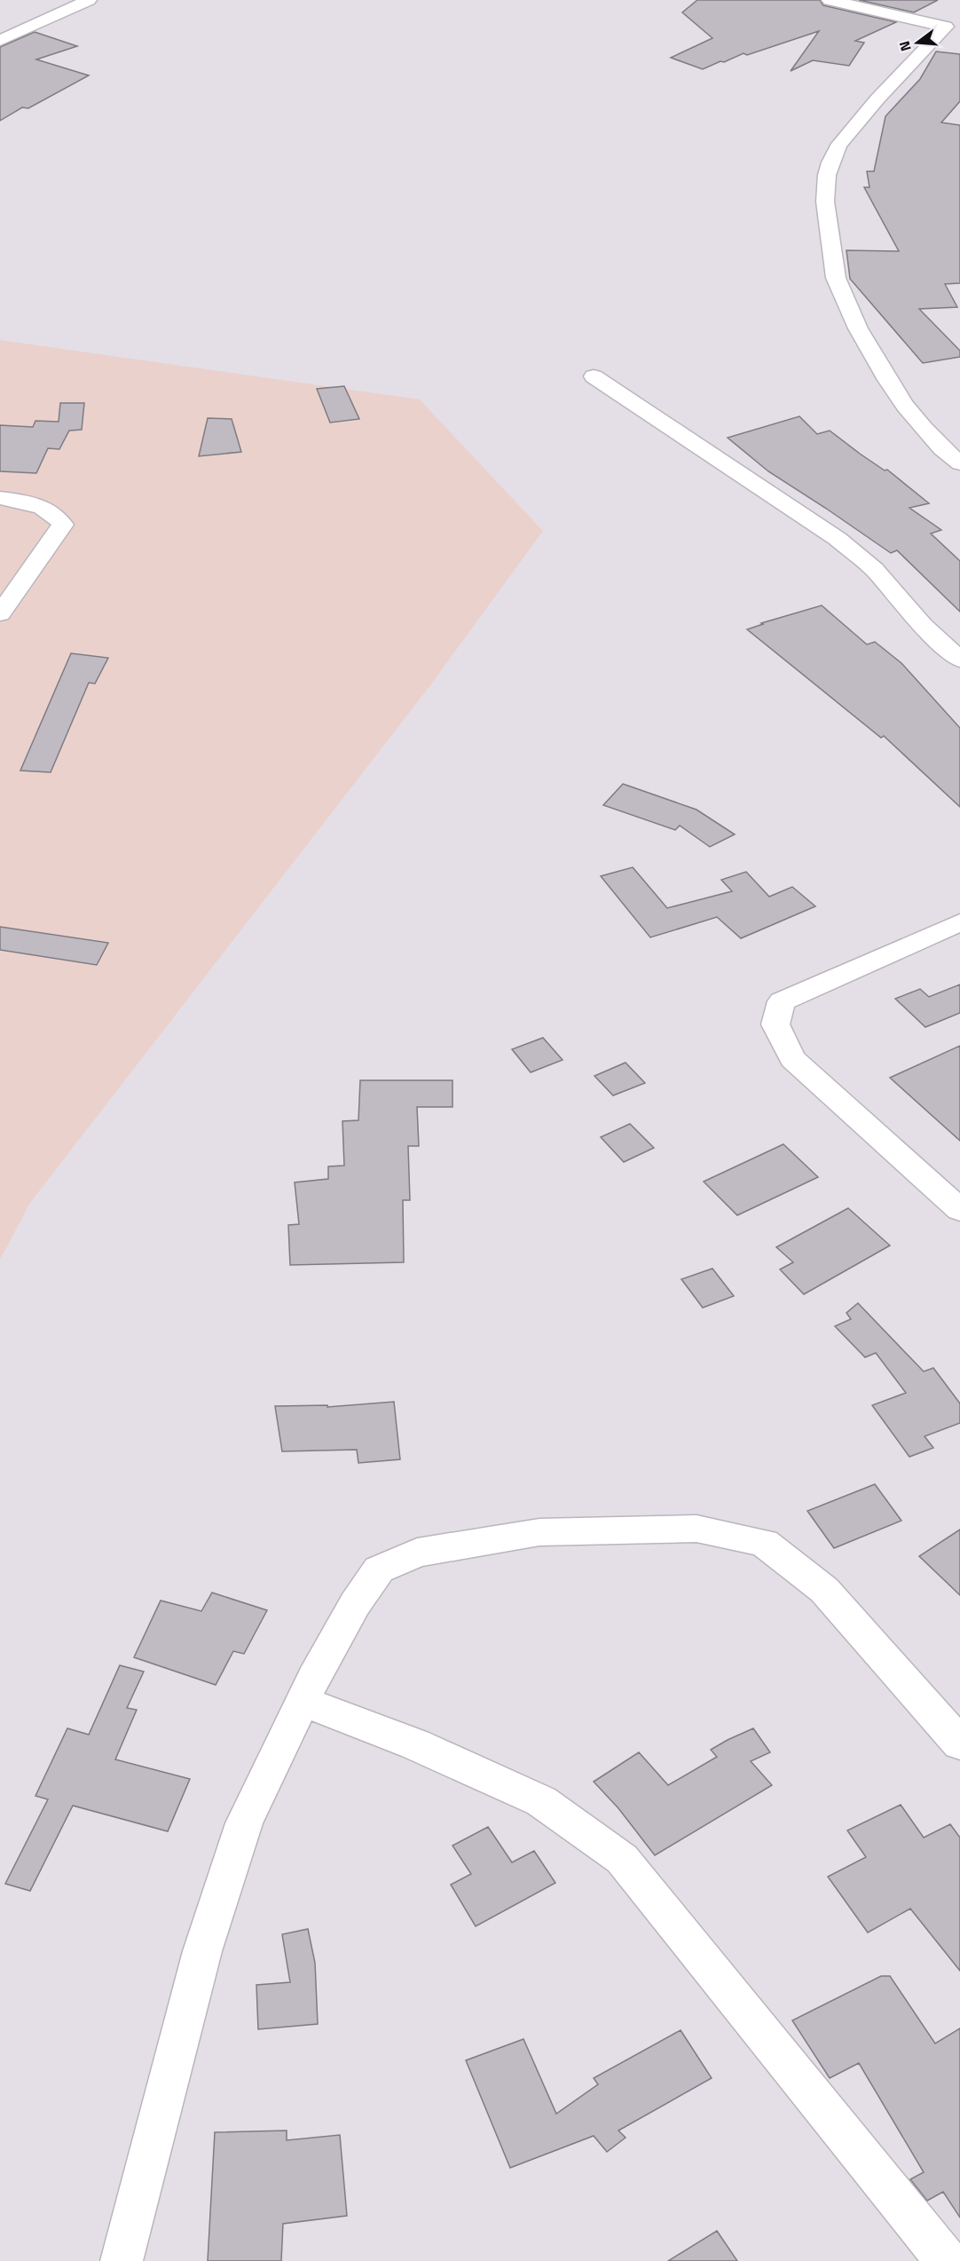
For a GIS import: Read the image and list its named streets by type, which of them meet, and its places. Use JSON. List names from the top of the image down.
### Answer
{
  "north": "left"
}
